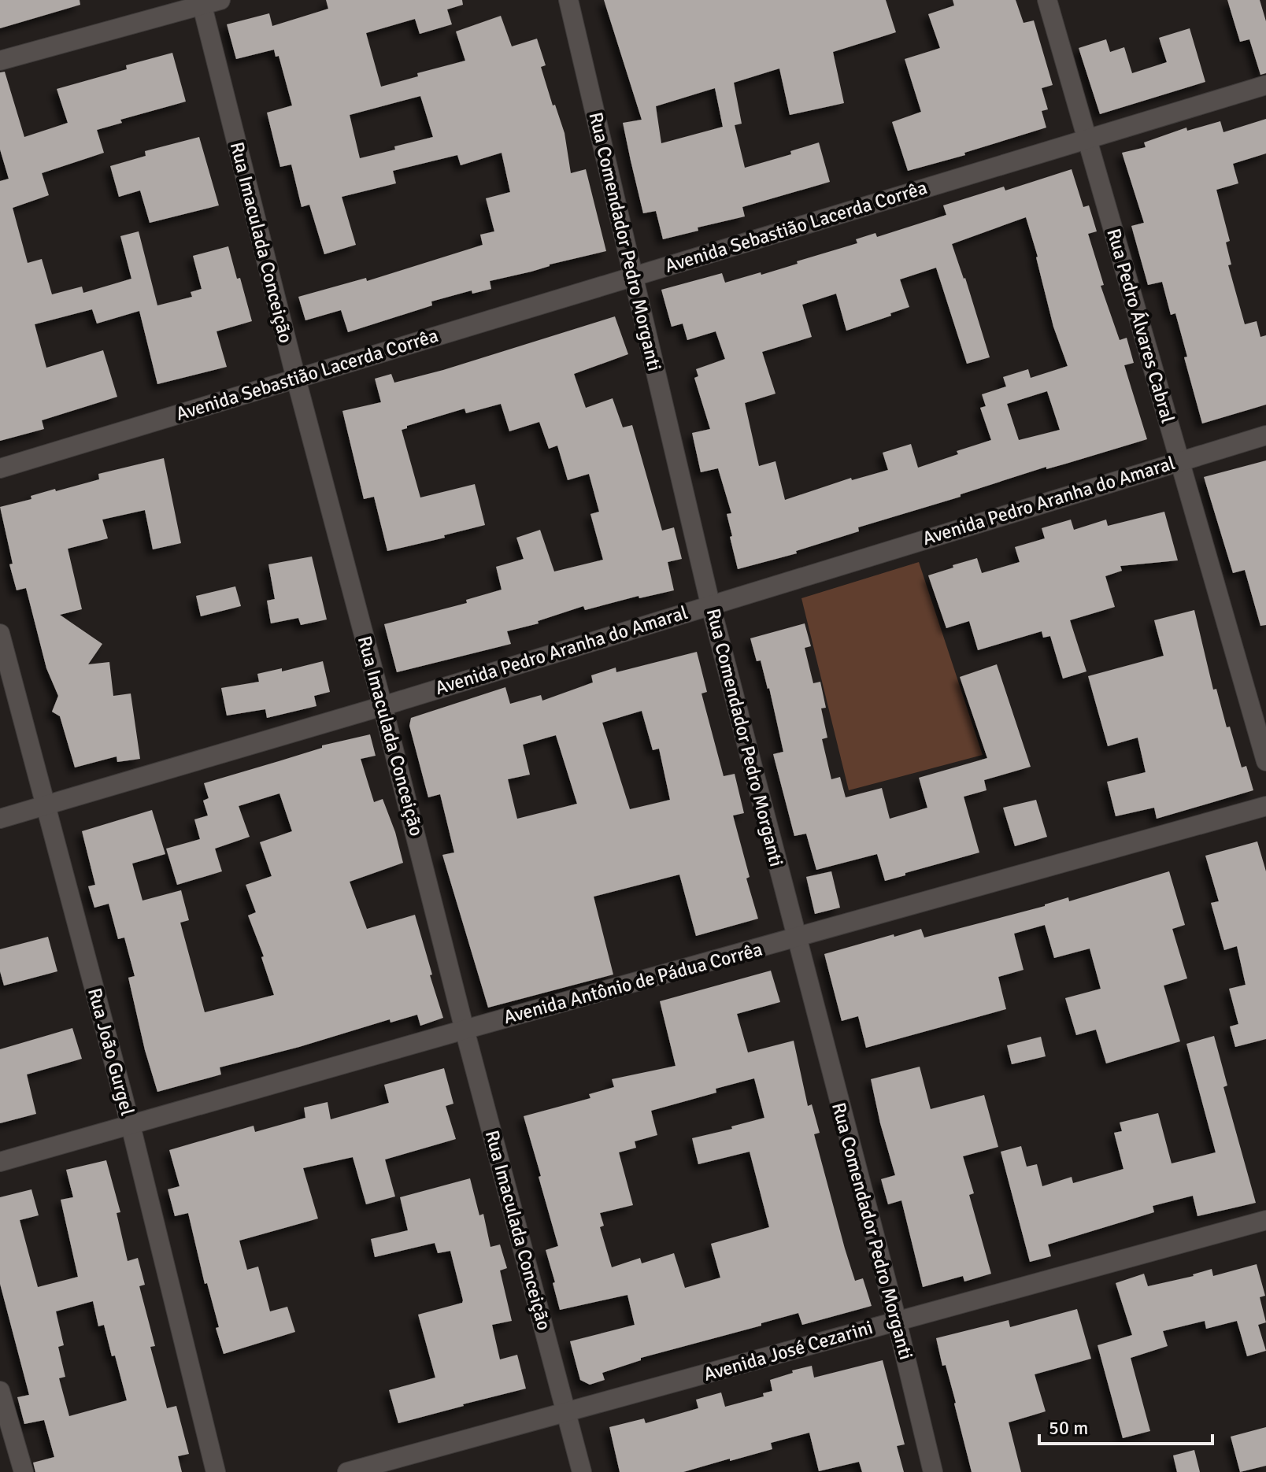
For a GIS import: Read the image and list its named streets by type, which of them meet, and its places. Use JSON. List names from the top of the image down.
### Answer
{
  "streets": {
    "street": [
      "Avenida Sebastião Lacerda Corrêa",
      "Rua Comendador Pedro Morganti",
      "Rua Imaculada Conceição",
      "Rua Pedro Álvares Cabral",
      "Avenida Pedro Aranha do Amaral",
      "Avenida Antônio de Pádua Corrêa",
      "Rua João Gurgel",
      "Avenida José Cezarini"
    ]
  },
  "crossings": [
    ["Avenida Sebastião Lacerda Corrêa", "Rua Comendador Pedro Morganti"],
    ["Avenida Sebastião Lacerda Corrêa", "Rua Imaculada Conceição"],
    ["Avenida Sebastião Lacerda Corrêa", "Rua Pedro Álvares Cabral"],
    ["Rua Comendador Pedro Morganti", "Avenida Pedro Aranha do Amaral"],
    ["Rua Comendador Pedro Morganti", "Avenida Antônio de Pádua Corrêa"],
    ["Rua Comendador Pedro Morganti", "Avenida José Cezarini"],
    ["Rua Imaculada Conceição", "Avenida Pedro Aranha do Amaral"],
    ["Rua Imaculada Conceição", "Avenida Antônio de Pádua Corrêa"],
    ["Rua Imaculada Conceição", "Avenida José Cezarini"],
    ["Rua Pedro Álvares Cabral", "Avenida Pedro Aranha do Amaral"],
    ["Avenida Pedro Aranha do Amaral", "Rua João Gurgel"],
    ["Avenida Antônio de Pádua Corrêa", "Rua João Gurgel"]
  ],
  "scale_bar": "50 m"
}
